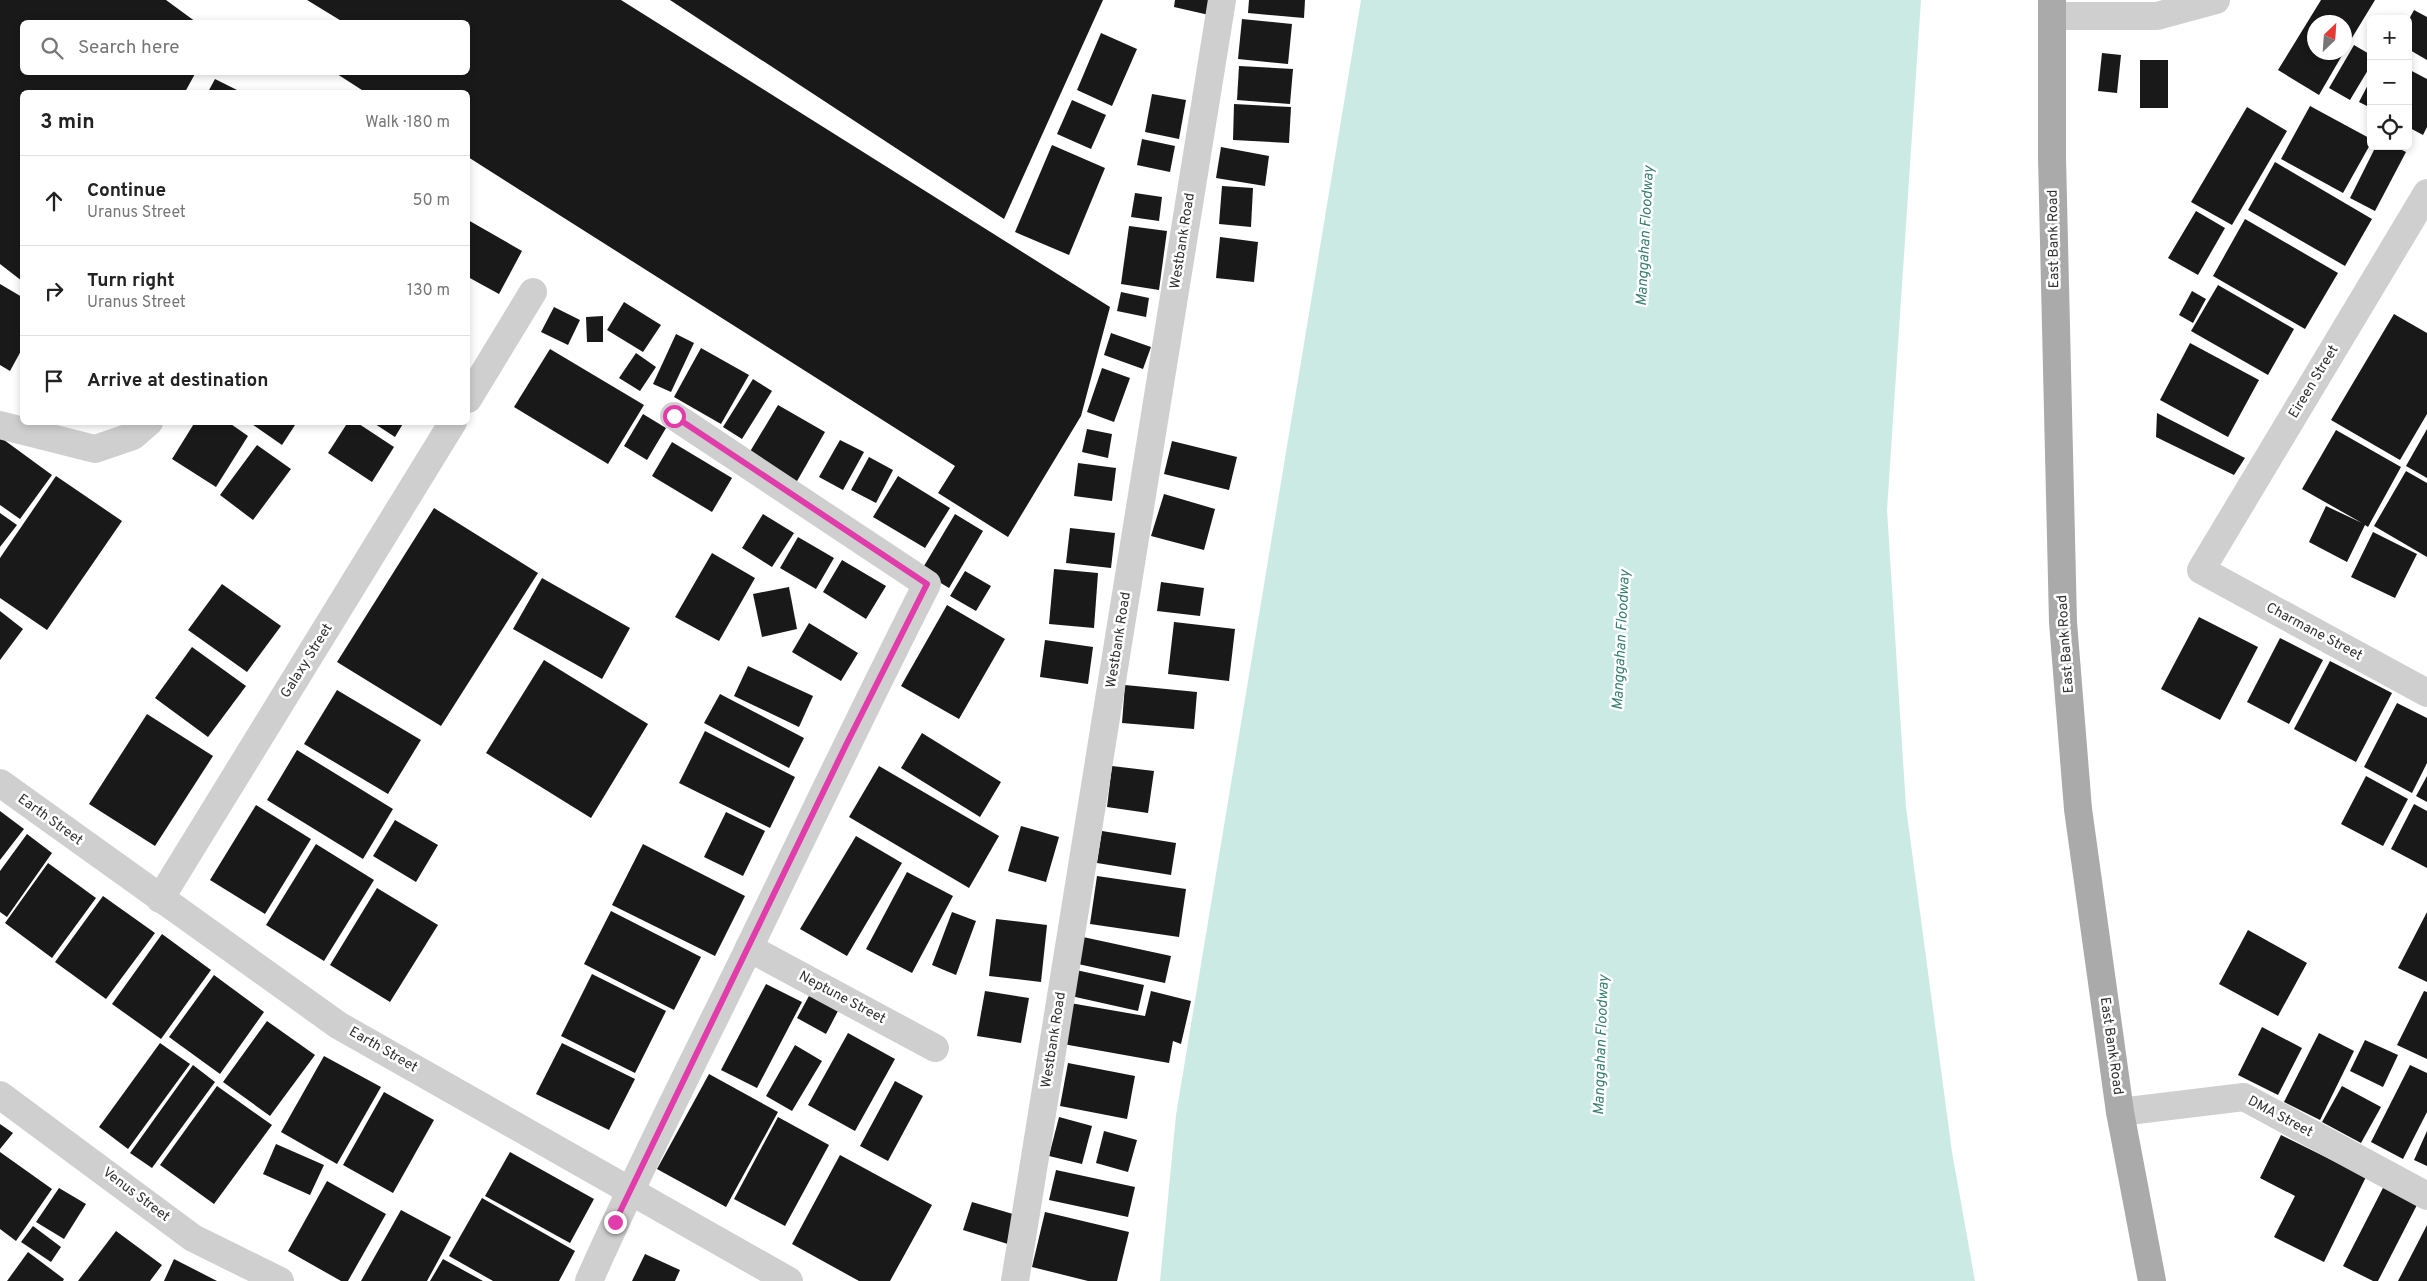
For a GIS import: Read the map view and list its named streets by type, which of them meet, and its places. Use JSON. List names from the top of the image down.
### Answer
{
  "streets": {
    "main road": ["East Bank Road"],
    "street": [
      "Westbank Road",
      "Eireen Street",
      "Charmane Street",
      "Galaxy Street",
      "Earth Street",
      "Neptune Street",
      "DMA Street",
      "Venus Street"
    ]
  },
  "crossings": [
    ["East Bank Road", "DMA Street"],
    ["Eireen Street", "Charmane Street"],
    ["Galaxy Street", "Earth Street"]
  ],
  "water": ["Manggahan Floodway"],
  "north": "top right",
  "page": {
    "map_buttons": ["+", "−"],
    "search": "Search here",
    "heading": ["3 min", "Walk · 180 m"],
    "list": [
      ["Continue", "Uranus Street", "50 m"],
      ["Turn right", "Uranus Street", "130 m"],
      "Arrive at destination"
    ]
  }
}
